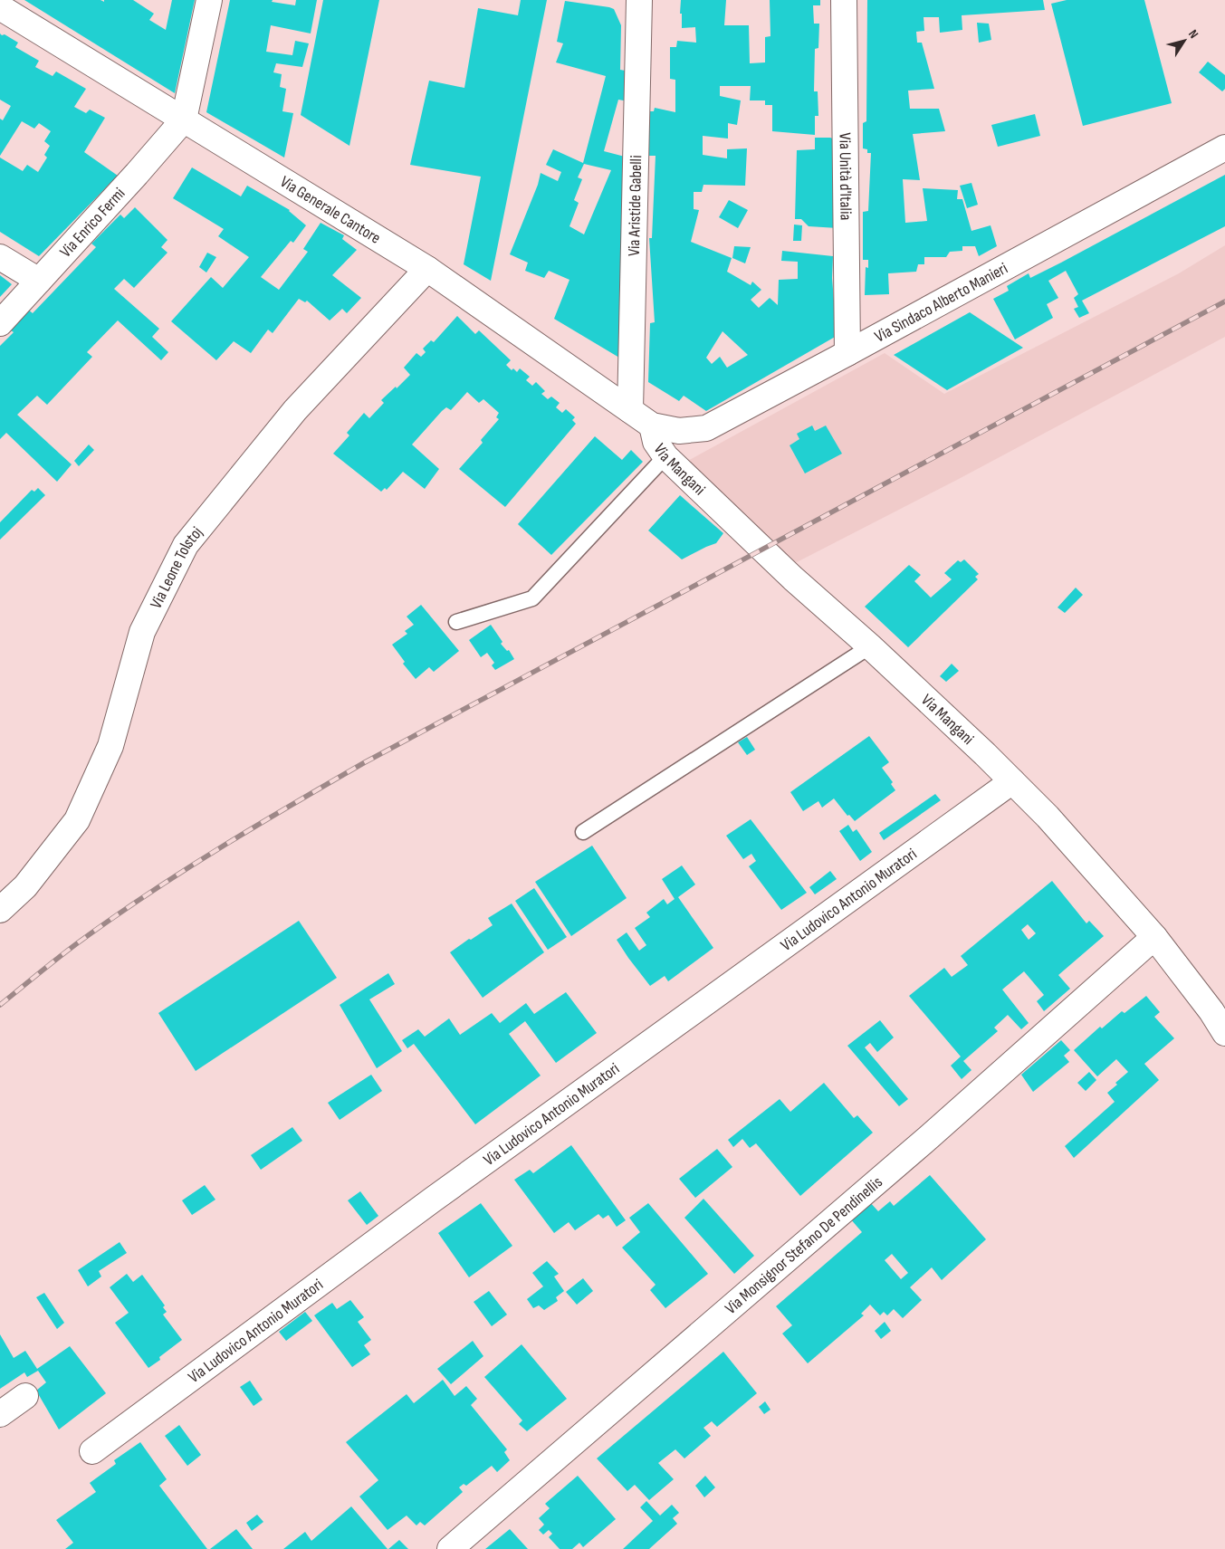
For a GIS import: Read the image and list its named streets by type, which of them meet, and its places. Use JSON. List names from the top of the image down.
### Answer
{
  "streets": {
    "street": [
      "Via Unità d'Italia",
      "Via Aristide Gabelli",
      "Via Generale Cantore",
      "Via Enrico Fermi",
      "Via Sindaco Alberto Manieri",
      "Via Mangani",
      "Via Leone Tolstoj",
      "Via Ludovico Antonio Muratori",
      "Via Monsignor Stefano De Pendinellis"
    ]
  },
  "crossings": [
    ["Via Unità d'Italia", "Via Sindaco Alberto Manieri"],
    ["Via Aristide Gabelli", "Via Generale Cantore"],
    ["Via Generale Cantore", "Via Enrico Fermi"],
    ["Via Generale Cantore", "Via Sindaco Alberto Manieri"],
    ["Via Generale Cantore", "Via Mangani"],
    ["Via Generale Cantore", "Via Leone Tolstoj"],
    ["Via Sindaco Alberto Manieri", "Via Mangani"],
    ["Via Mangani", "Via Ludovico Antonio Muratori"],
    ["Via Mangani", "Via Monsignor Stefano De Pendinellis"]
  ],
  "north": "top right"
}
